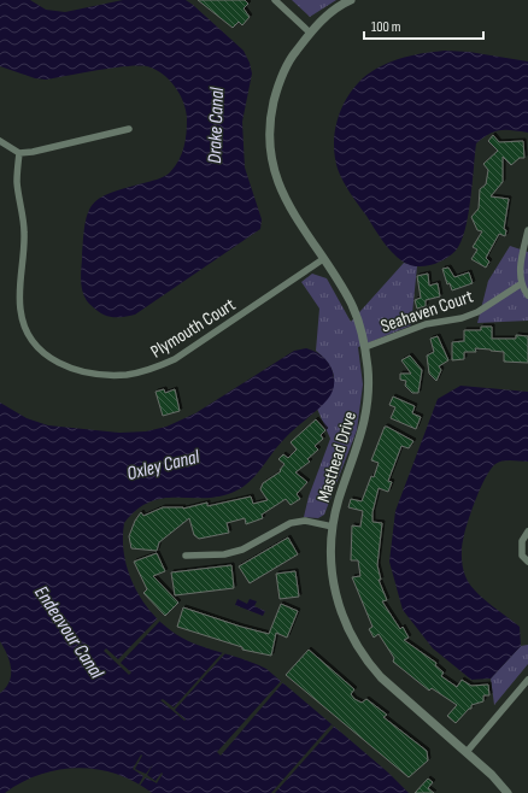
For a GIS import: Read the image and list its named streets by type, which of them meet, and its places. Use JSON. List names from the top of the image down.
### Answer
{
  "streets": {
    "street": ["Seahaven Court", "Plymouth Court", "Masthead Drive"]
  },
  "crossings": [
    ["Seahaven Court", "Masthead Drive"],
    ["Plymouth Court", "Masthead Drive"]
  ],
  "water": ["Drake Canal", "Oxley Canal", "Endeavour Canal"],
  "scale_bar": "100 m"
}
